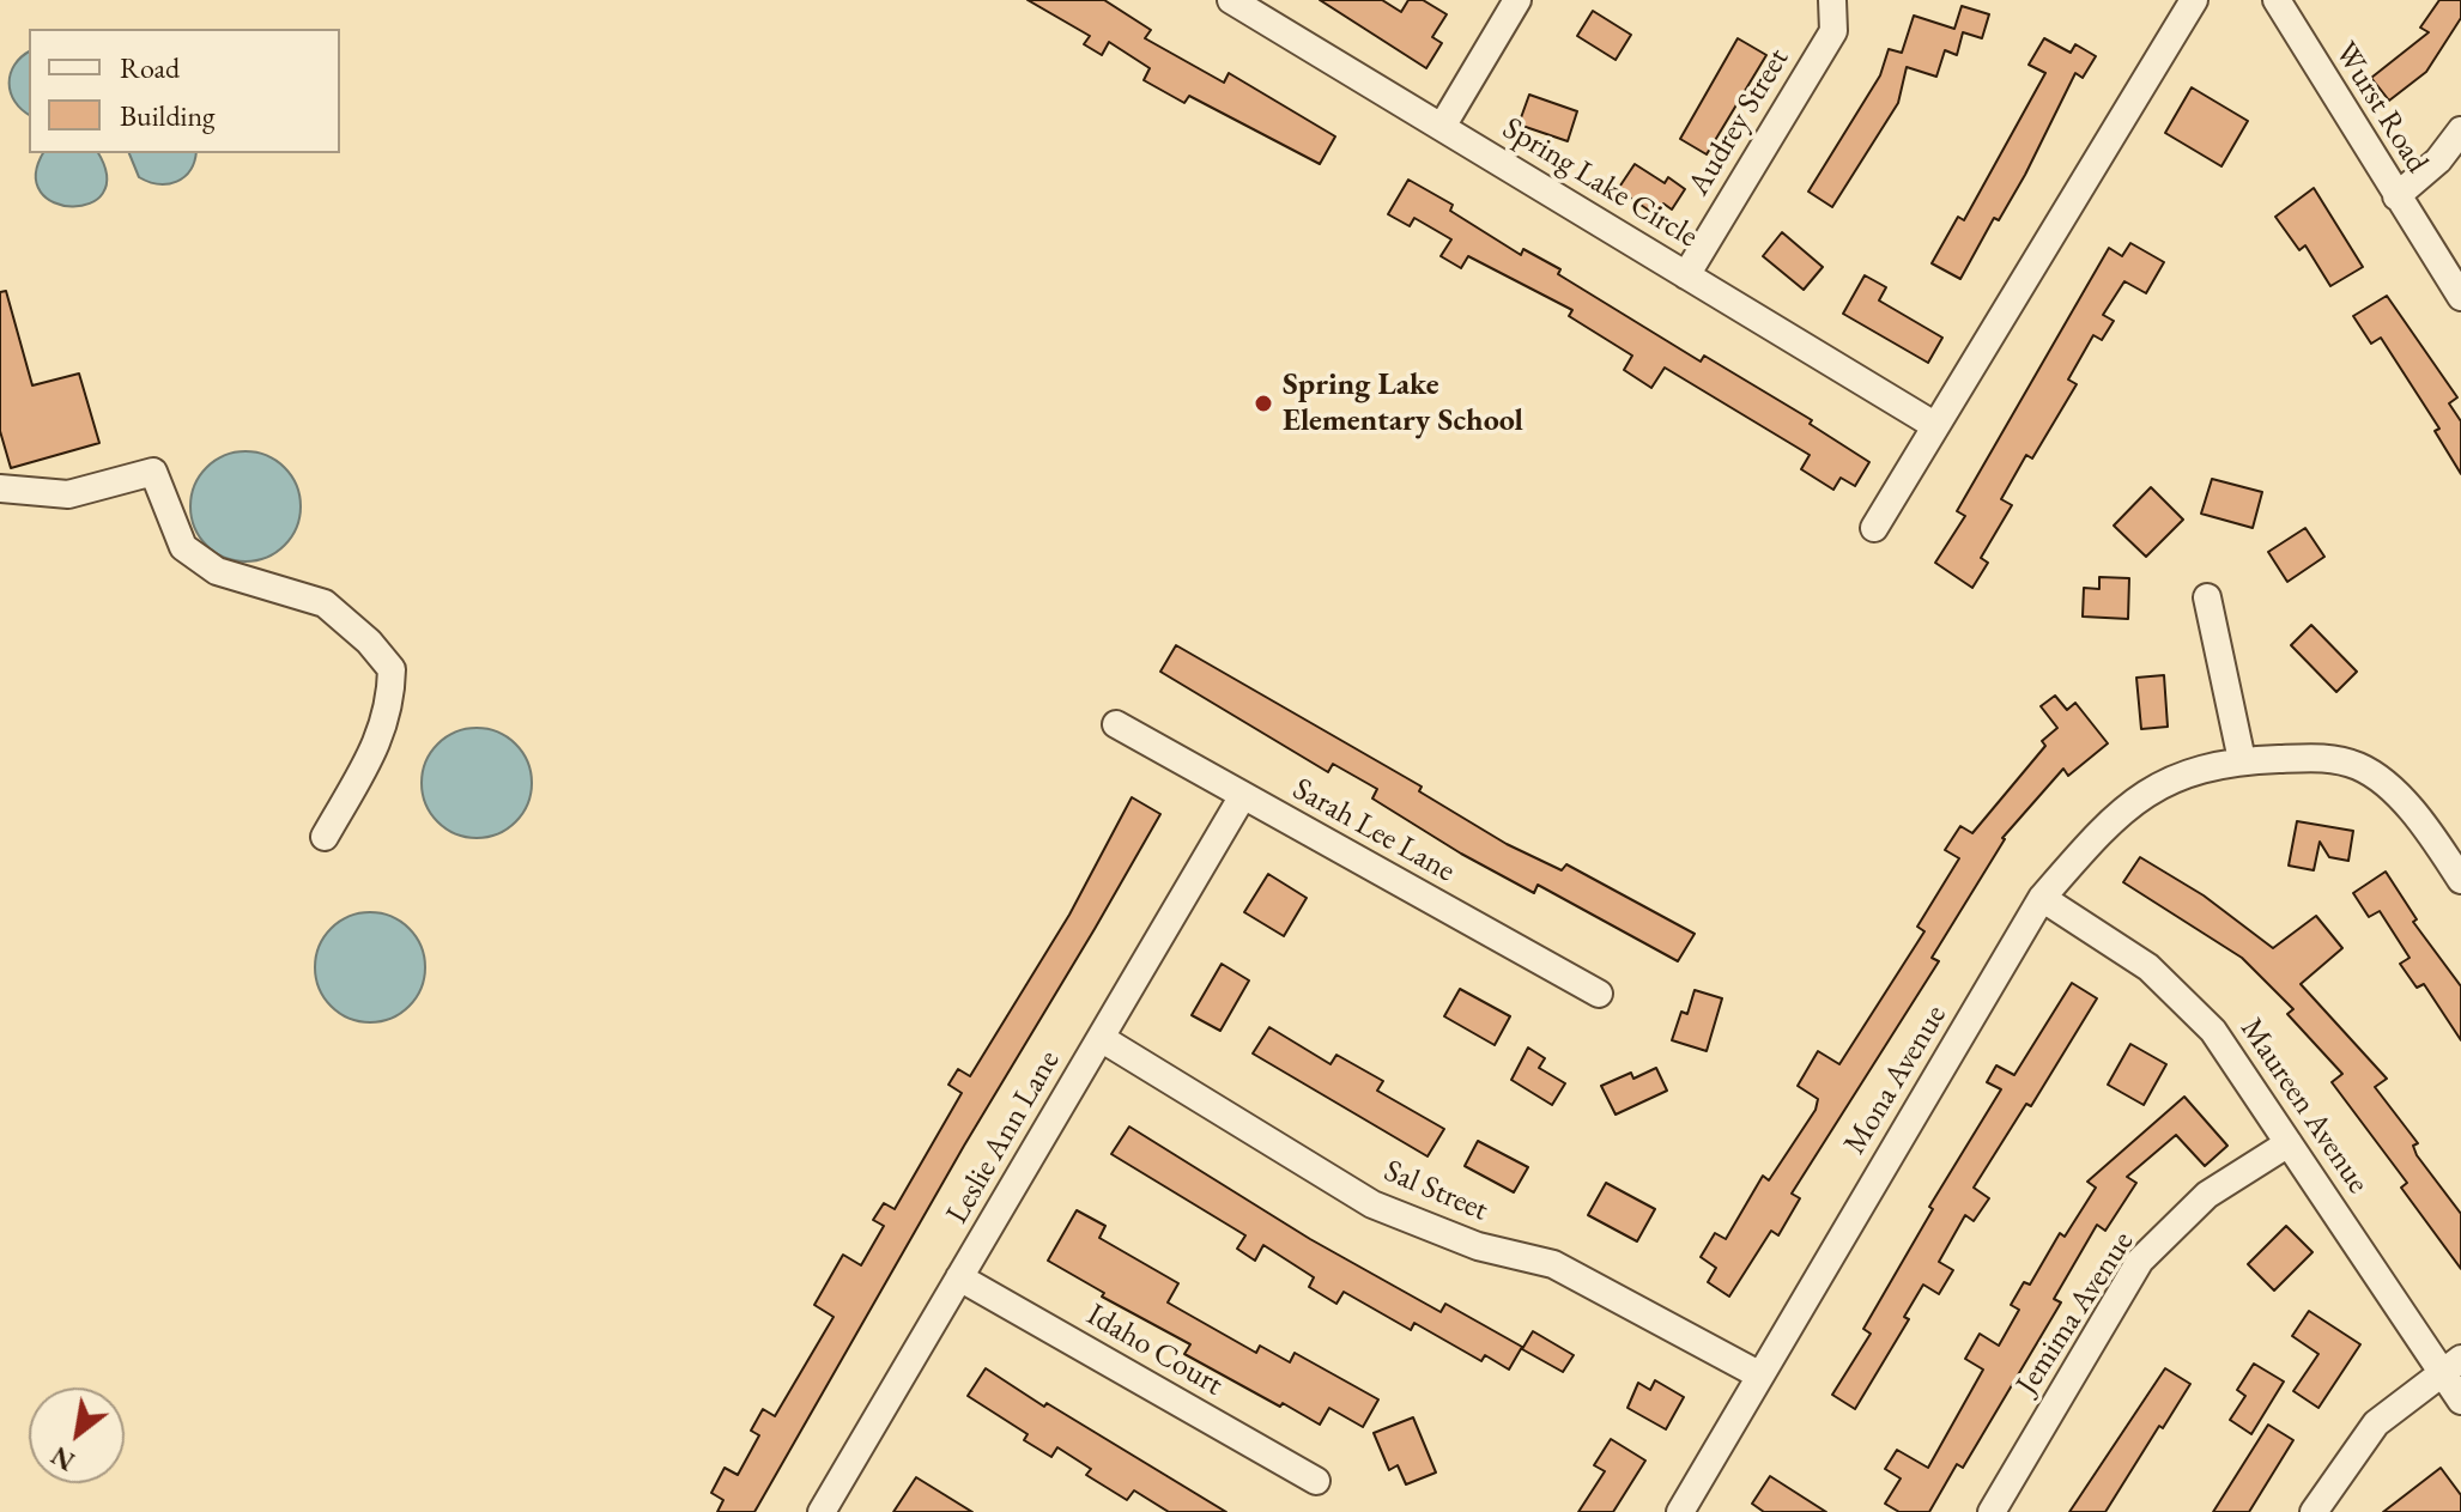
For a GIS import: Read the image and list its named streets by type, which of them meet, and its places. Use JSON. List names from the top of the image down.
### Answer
{
  "streets": {
    "street": [
      "Wurst Road",
      "Audrey Street",
      "Spring Lake Circle",
      "Sarah Lee Lane",
      "Mona Avenue",
      "Maureen Avenue",
      "Leslie Ann Lane",
      "Sal Street",
      "Jemima Avenue",
      "Idaho Court"
    ]
  },
  "crossings": [
    ["Audrey Street", "Spring Lake Circle"],
    ["Sarah Lee Lane", "Leslie Ann Lane"],
    ["Mona Avenue", "Maureen Avenue"],
    ["Mona Avenue", "Sal Street"],
    ["Maureen Avenue", "Jemima Avenue"],
    ["Leslie Ann Lane", "Sal Street"],
    ["Leslie Ann Lane", "Idaho Court"]
  ],
  "places": ["Spring Lake Elementary School"],
  "legend": ["Road", "Building"],
  "north": "bottom left"
}
